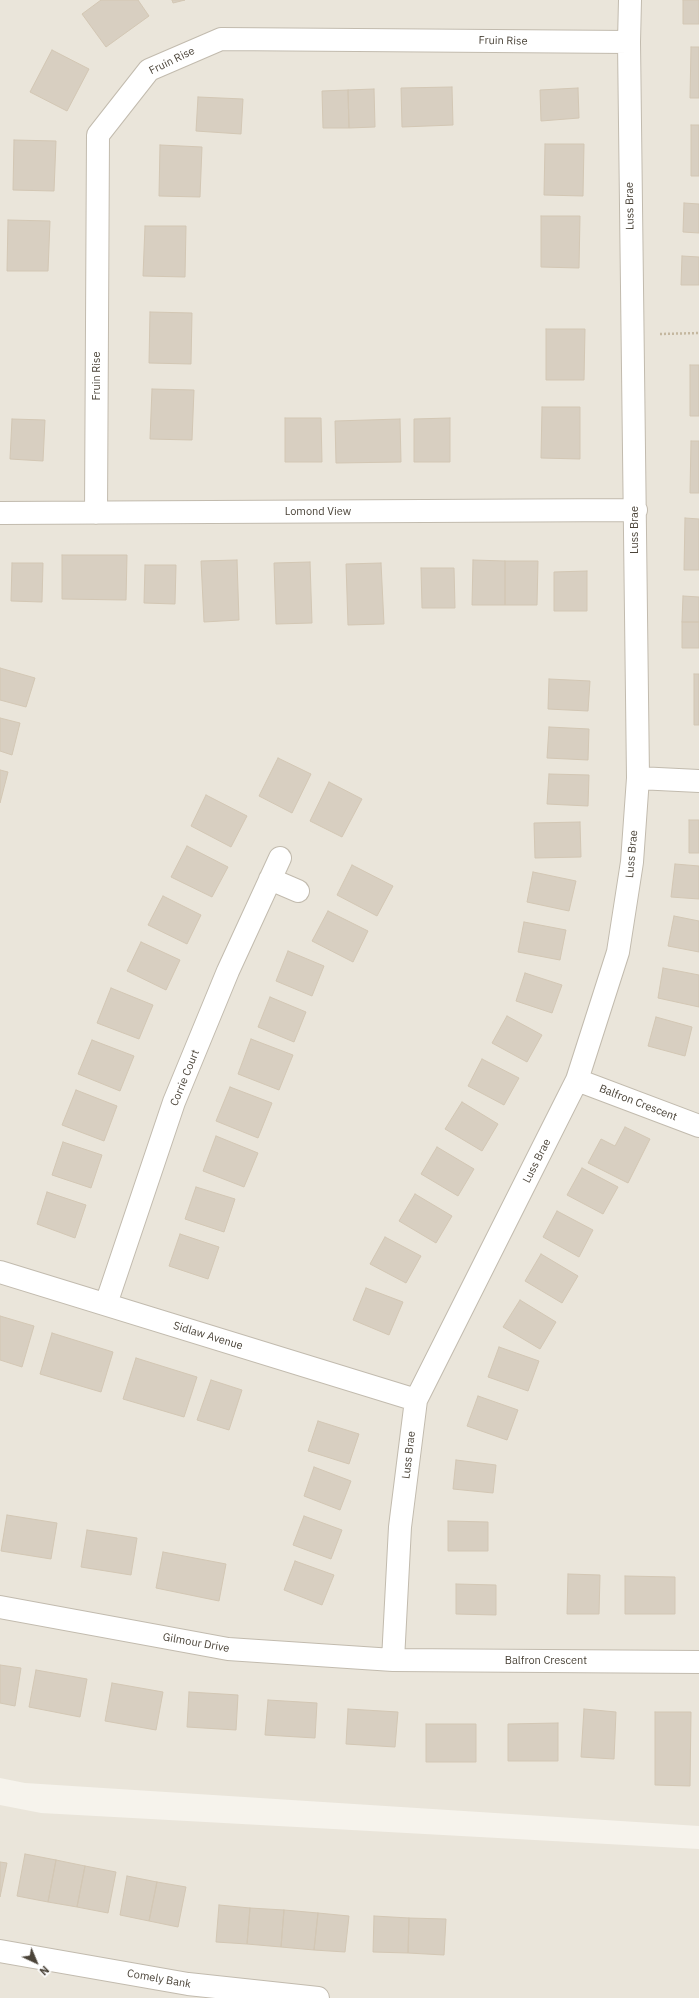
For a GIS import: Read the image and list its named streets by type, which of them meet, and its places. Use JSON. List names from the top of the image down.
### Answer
{
  "streets": {
    "street": [
      "Fruin Rise",
      "Luss Brae",
      "Lomond View",
      "Corrie Court",
      "Balfron Crescent",
      "Sidlaw Avenue",
      "Gilmour Drive",
      "Comely Bank"
    ]
  },
  "crossings": [
    ["Fruin Rise", "Luss Brae"],
    ["Fruin Rise", "Lomond View"],
    ["Luss Brae", "Lomond View"],
    ["Luss Brae", "Balfron Crescent"],
    ["Luss Brae", "Sidlaw Avenue"],
    ["Luss Brae", "Gilmour Drive"],
    ["Corrie Court", "Sidlaw Avenue"],
    ["Balfron Crescent", "Gilmour Drive"]
  ],
  "north": "bottom right"
}
